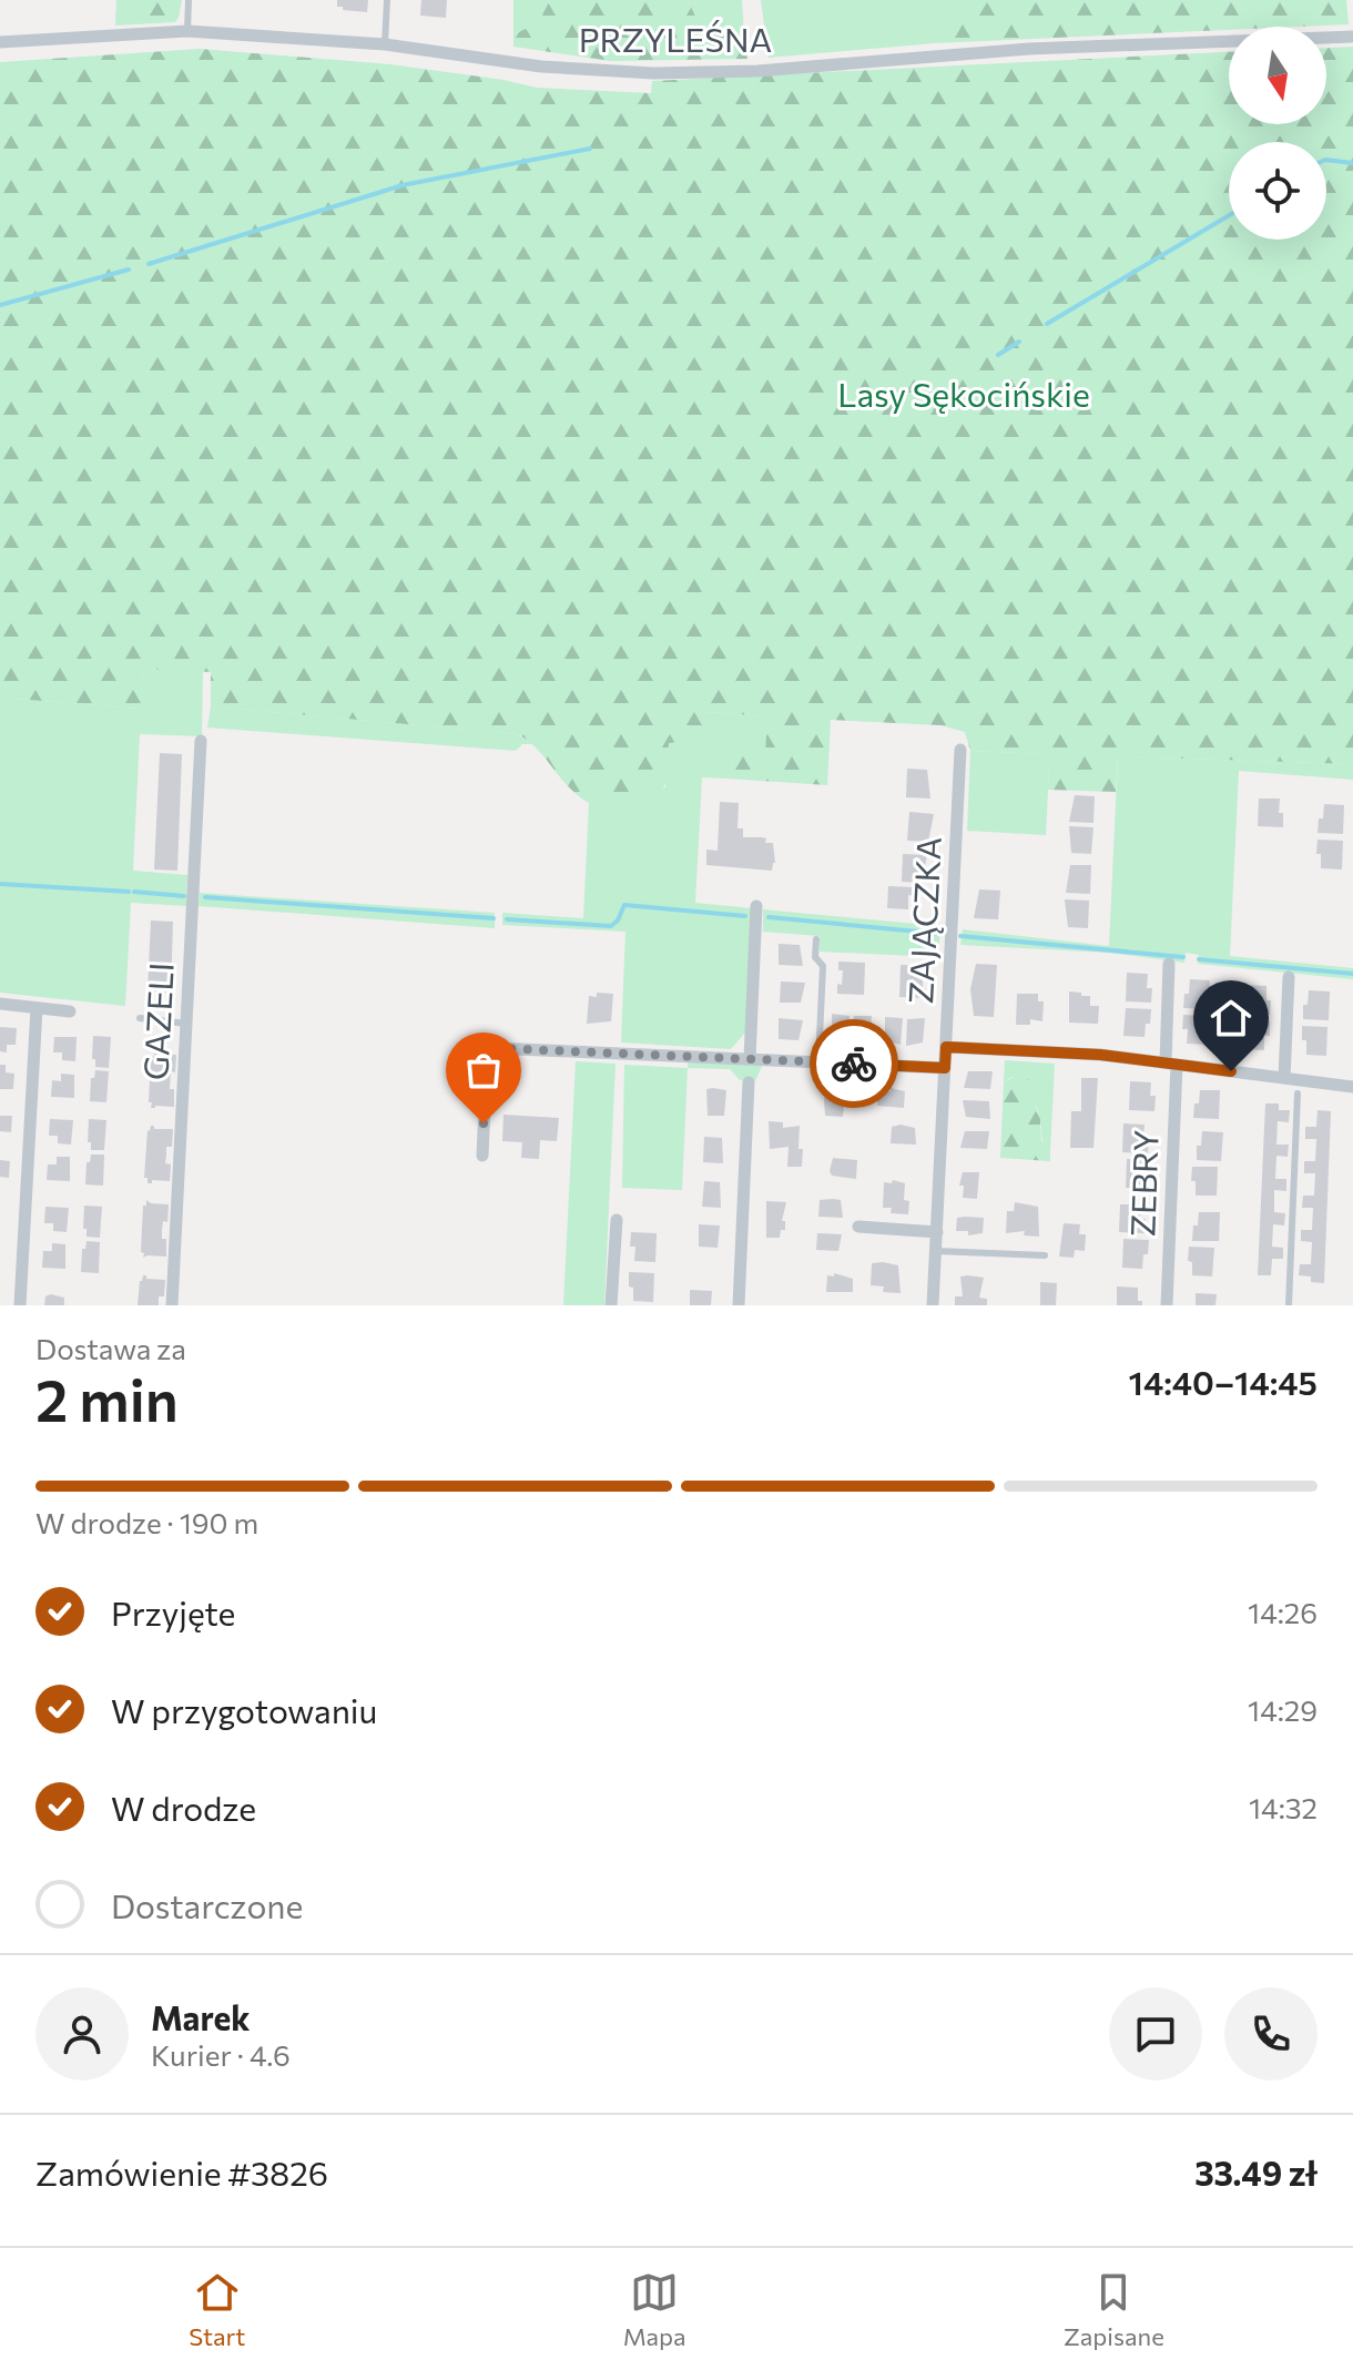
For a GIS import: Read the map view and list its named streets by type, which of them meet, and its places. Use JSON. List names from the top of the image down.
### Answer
{
  "streets": {
    "street": [
      "PRZYLEŚNA",
      "ZAJĄCZKA",
      "GAZELI",
      "ZEBRY"
    ]
  },
  "parks": ["Lasy Sękocińskie"],
  "north": "bottom",
  "page": {
    "heading": ["2 min", "Dostawa za", "14:40–14:45"],
    "panel": [
      "Marek",
      "Kurier · 4.6",
      "Zamówienie #3826",
      "33.49 zł"
    ],
    "bar": "W drodze · 190 m",
    "list": [
      ["Przyjęte", "14:26"],
      ["W przygotowaniu", "14:29"],
      ["W drodze", "14:32"],
      "Dostarczone"
    ],
    "tabs": ["Start", "Mapa", "Zapisane"]
  }
}
